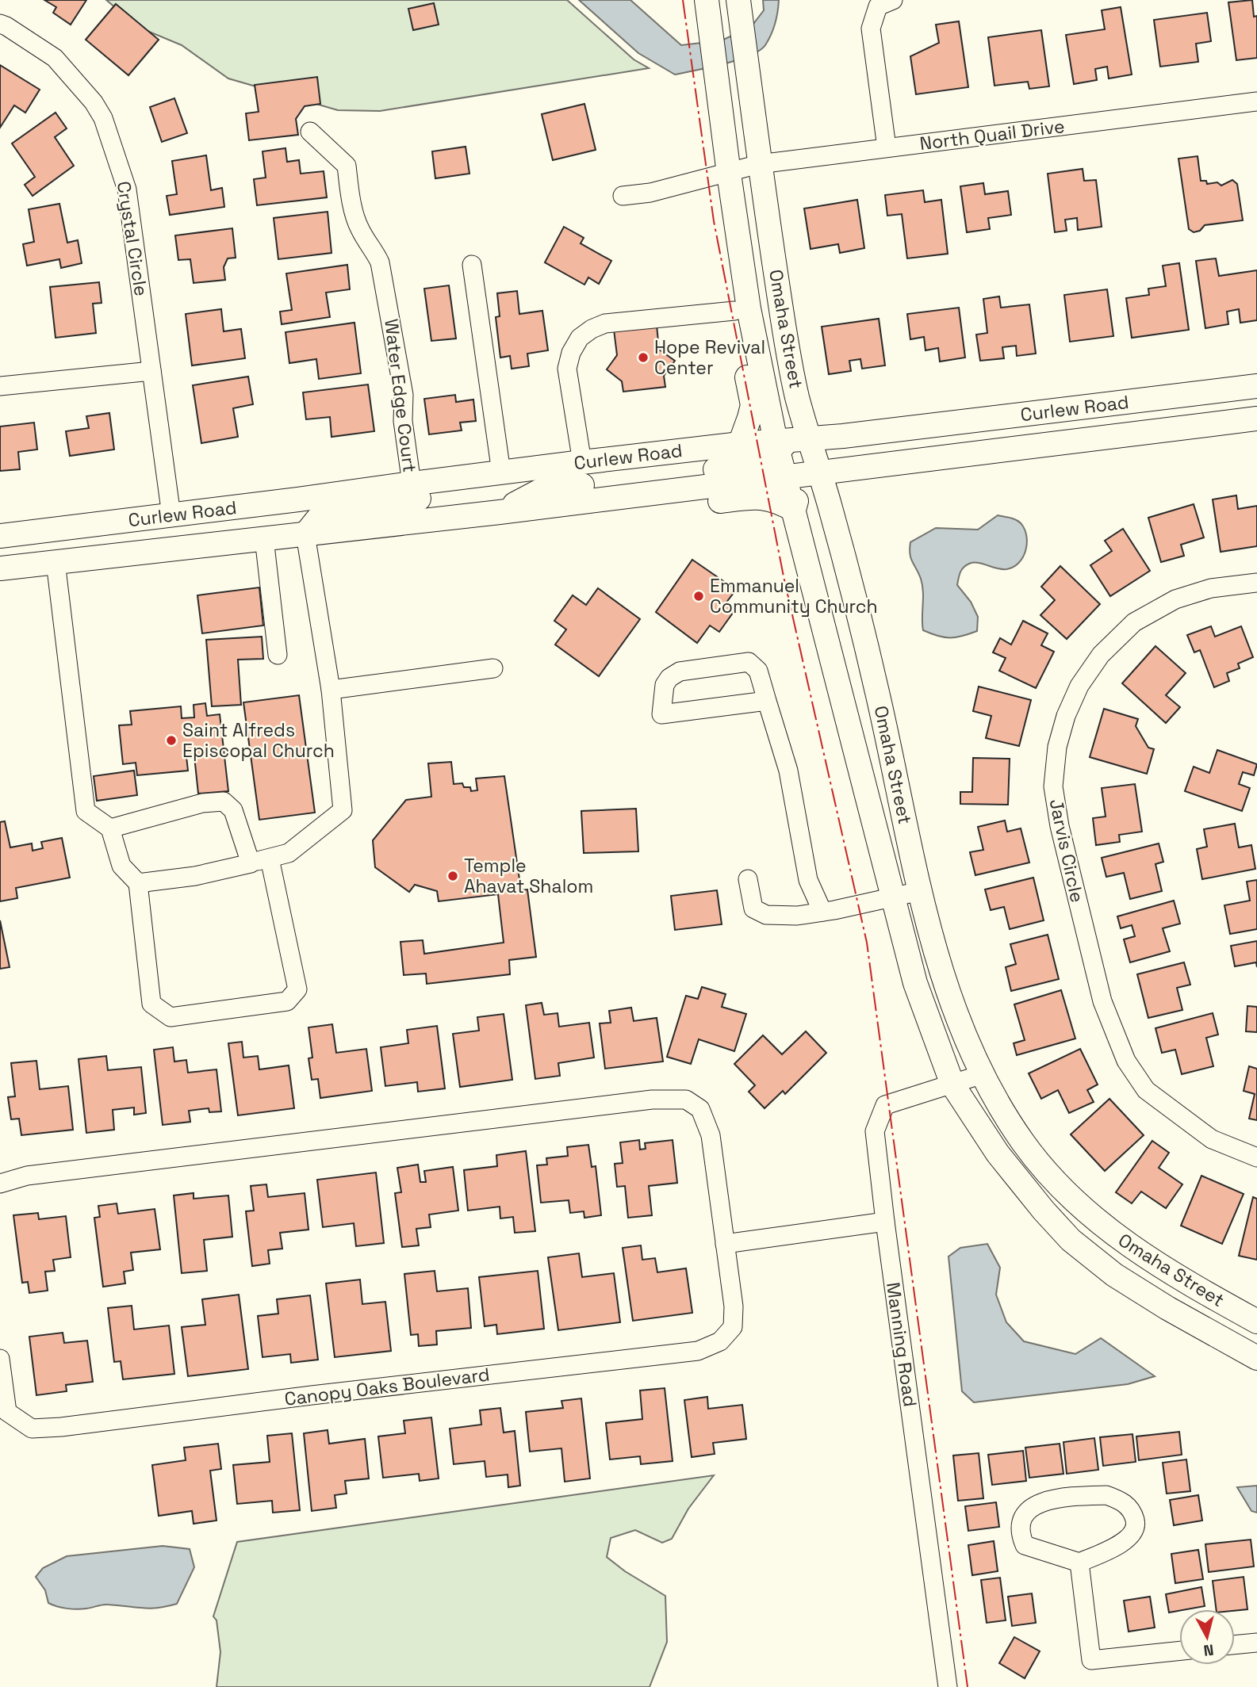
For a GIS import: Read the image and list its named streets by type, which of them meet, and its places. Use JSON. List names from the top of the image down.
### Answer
{
  "streets": {
    "main road": ["Omaha Street", "Curlew Road"],
    "street": [
      "North Quail Drive",
      "Crystal Circle",
      "Water Edge Court",
      "Jarvis Circle",
      "Manning Road",
      "Canopy Oaks Boulevard"
    ]
  },
  "crossings": [
    ["North Quail Drive", "Omaha Street"],
    ["Crystal Circle", "Curlew Road"],
    ["Omaha Street", "Curlew Road"],
    ["Omaha Street", "Manning Road"],
    ["Water Edge Court", "Curlew Road"]
  ],
  "places": [
    "Hope Revival Center",
    "Emmanuel Community Church",
    "Saint Alfreds Episcopal Church",
    "Temple Ahavat Shalom"
  ],
  "north": "bottom"
}
